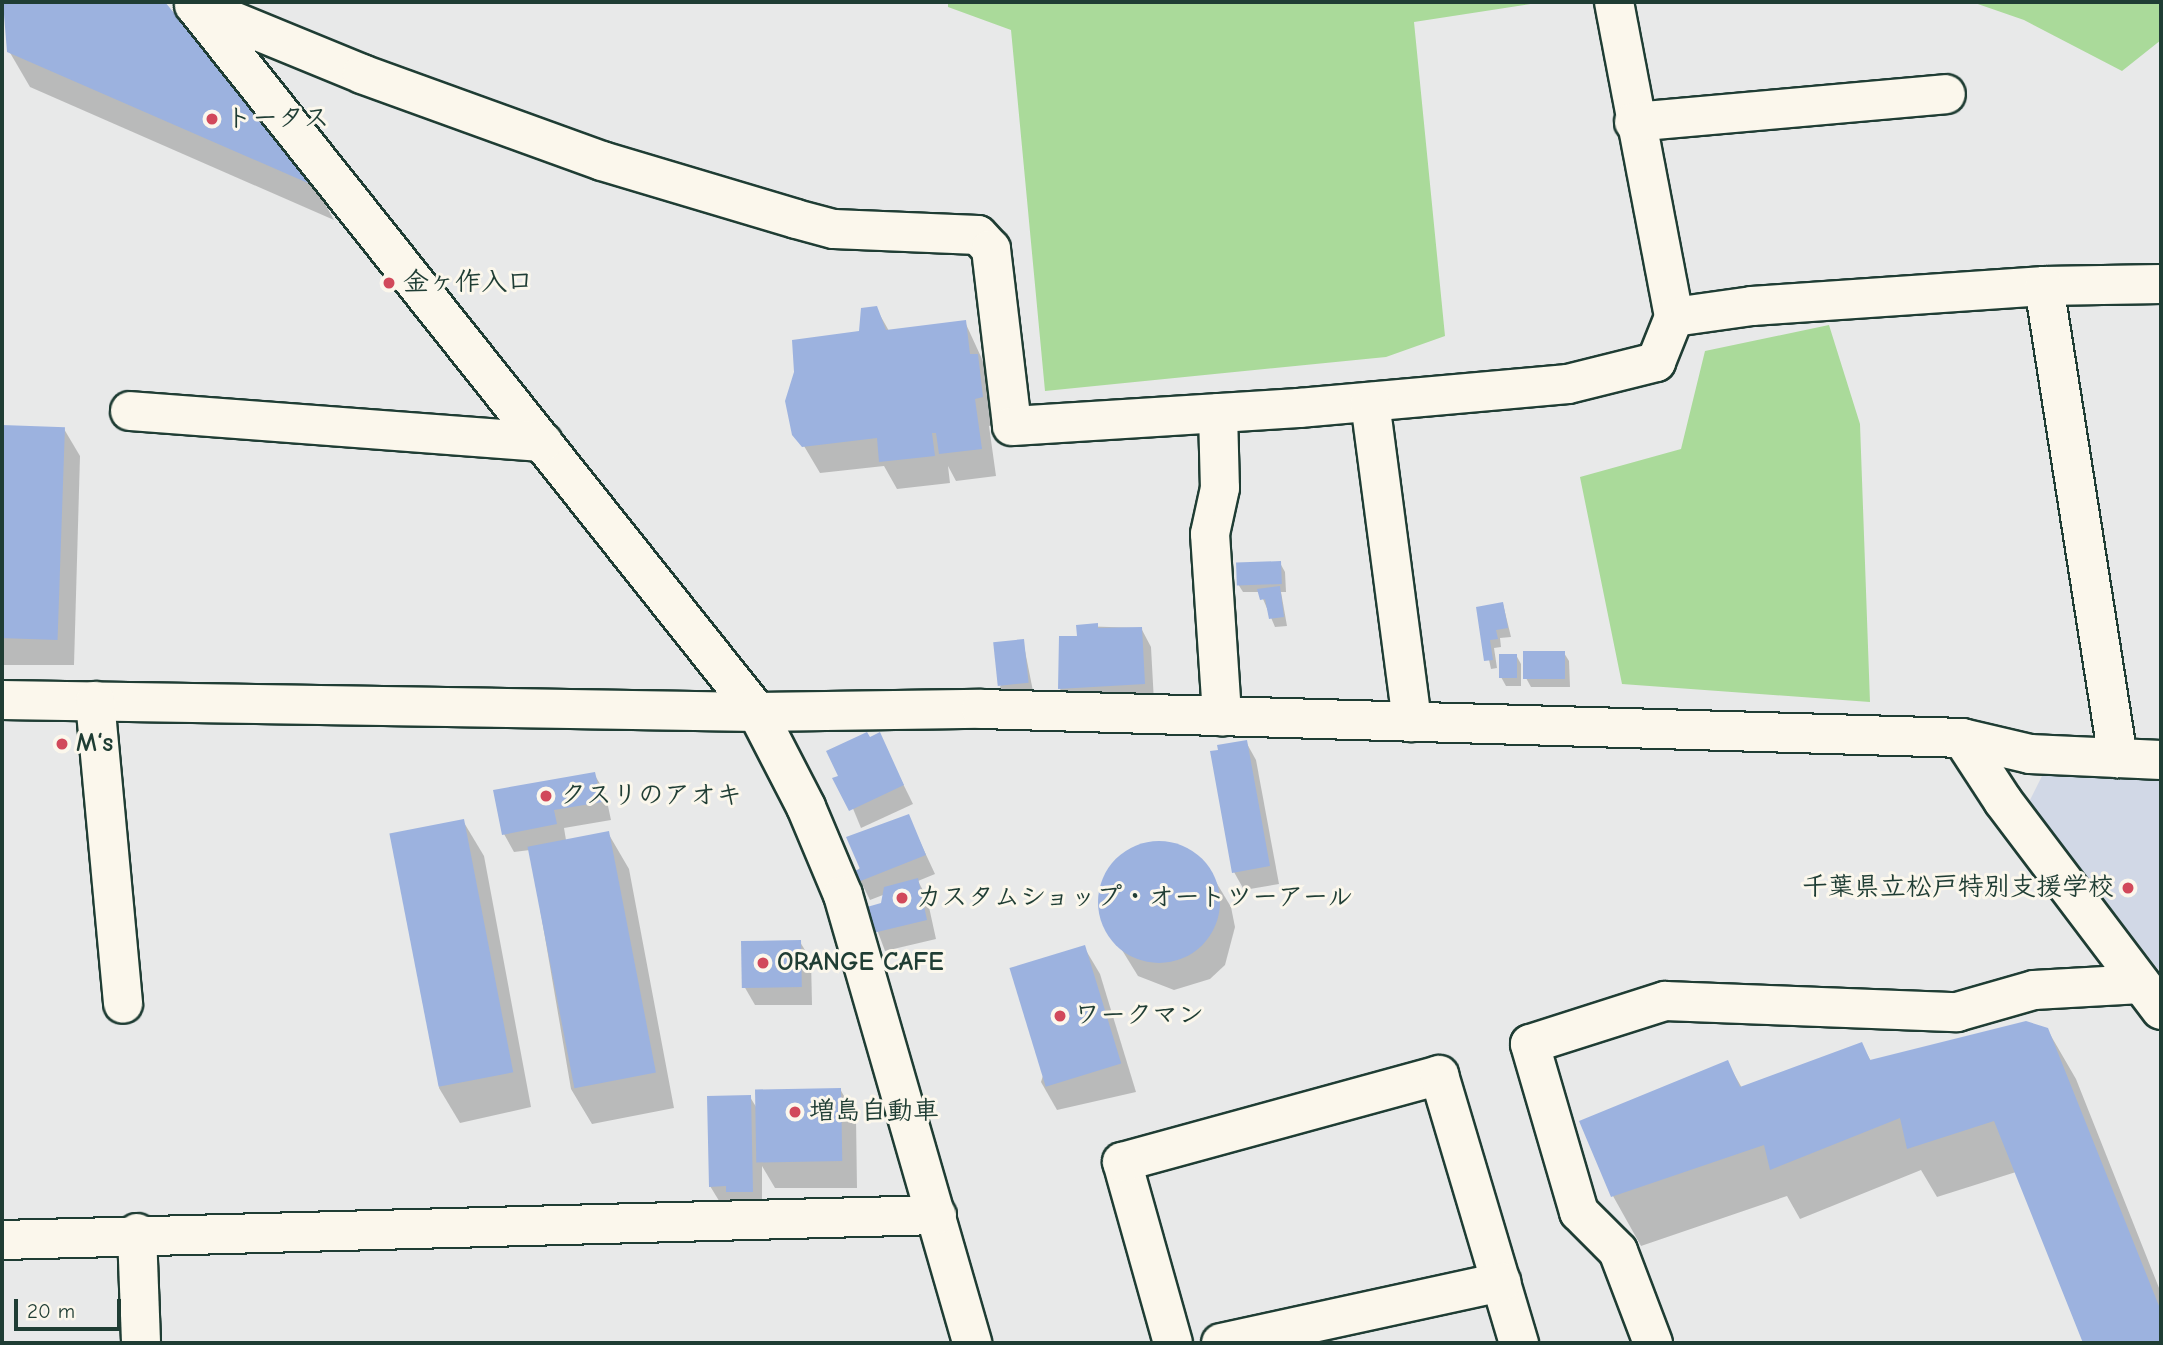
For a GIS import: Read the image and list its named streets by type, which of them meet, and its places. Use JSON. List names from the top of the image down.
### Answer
{
  "places": [
    "トータス",
    "金ヶ作入口",
    "M‘s",
    "クスリのアオキ",
    "千葉県立松戸特別支援学校",
    "カスタムショップ・オートツーアール",
    "ORANGE CAFE",
    "ワークマン",
    "増島自動車"
  ],
  "scale_bar": "20 m"
}
